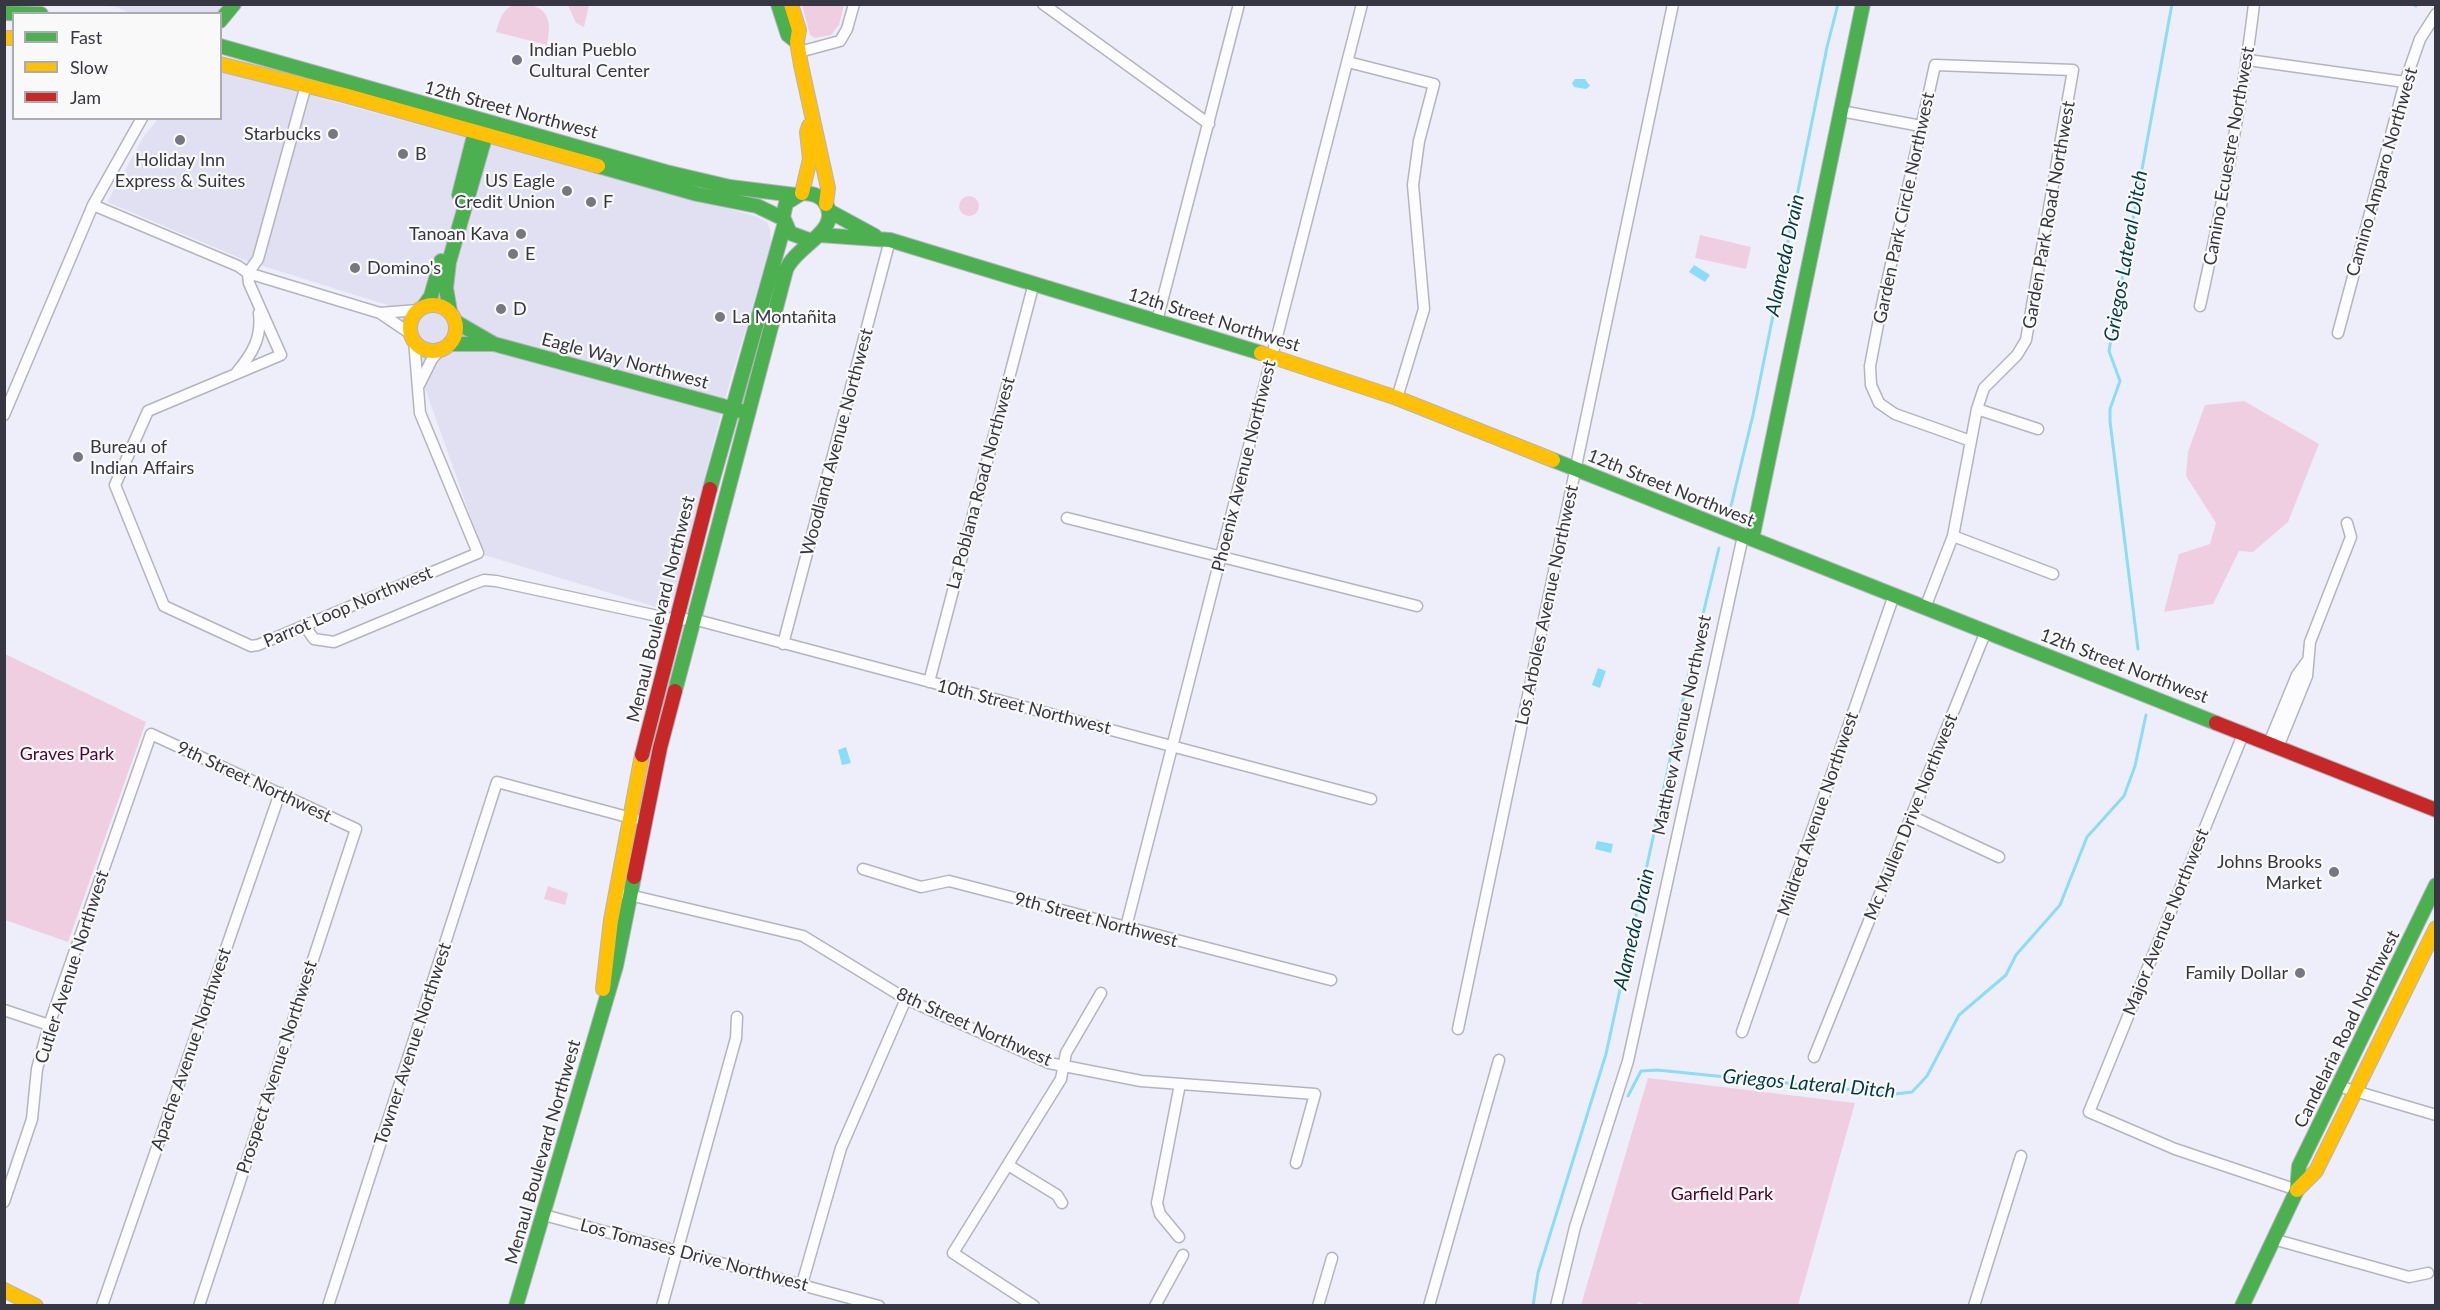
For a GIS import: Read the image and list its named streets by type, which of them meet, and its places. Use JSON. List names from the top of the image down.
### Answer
{
  "streets": {
    "main road": [
      "12th Street Northwest",
      "Eagle Way Northwest",
      "Menaul Boulevard Northwest",
      "Matthew Avenue Northwest",
      "Candelaria Road Northwest"
    ],
    "street": [
      "Camino Ecuestre Northwest",
      "Camino Amparo Northwest",
      "Garden Park Circle Northwest",
      "Garden Park Road Northwest",
      "Woodland Avenue Northwest",
      "Phoenix Avenue Northwest",
      "La Poblana Road Northwest",
      "Los Arboles Avenue Northwest",
      "Parrot Loop Northwest",
      "10th Street Northwest",
      "9th Street Northwest",
      "Mildred Avenue Northwest",
      "Mc Mullen Drive Northwest",
      "Major Avenue Northwest",
      "Cutler Avenue Northwest",
      "8th Street Northwest",
      "Towner Avenue Northwest",
      "Apache Avenue Northwest",
      "Prospect Avenue Northwest",
      "Los Tomases Drive Northwest"
    ]
  },
  "crossings": [
    ["12th Street Northwest", "Garden Park Road Northwest"],
    ["12th Street Northwest", "Woodland Avenue Northwest"],
    ["12th Street Northwest", "Phoenix Avenue Northwest"],
    ["12th Street Northwest", "La Poblana Road Northwest"],
    ["12th Street Northwest", "Los Arboles Avenue Northwest"],
    ["12th Street Northwest", "Menaul Boulevard Northwest"],
    ["12th Street Northwest", "Matthew Avenue Northwest"],
    ["12th Street Northwest", "Mildred Avenue Northwest"],
    ["12th Street Northwest", "Mc Mullen Drive Northwest"],
    ["12th Street Northwest", "Major Avenue Northwest"],
    ["Garden Park Circle Northwest", "Garden Park Road Northwest"],
    ["Eagle Way Northwest", "Menaul Boulevard Northwest"],
    ["Woodland Avenue Northwest", "10th Street Northwest"],
    ["Phoenix Avenue Northwest", "10th Street Northwest"],
    ["Phoenix Avenue Northwest", "9th Street Northwest"],
    ["La Poblana Road Northwest", "10th Street Northwest"],
    ["Parrot Loop Northwest", "10th Street Northwest"],
    ["Menaul Boulevard Northwest", "10th Street Northwest"],
    ["Menaul Boulevard Northwest", "8th Street Northwest"],
    ["Menaul Boulevard Northwest", "Towner Avenue Northwest"],
    ["Menaul Boulevard Northwest", "Los Tomases Drive Northwest"],
    ["9th Street Northwest", "Cutler Avenue Northwest"],
    ["9th Street Northwest", "Apache Avenue Northwest"],
    ["9th Street Northwest", "Prospect Avenue Northwest"],
    ["Major Avenue Northwest", "Candelaria Road Northwest"]
  ],
  "water": ["Alameda Drain", "Griegos Lateral Ditch"],
  "parks": ["Graves Park", "Garfield Park"],
  "places": [
    "Indian Pueblo Cultural Center",
    "Starbucks",
    "Holiday Inn Express & Suites",
    "B",
    "US Eagle Credit Union",
    "F",
    "Tanoan Kava",
    "E",
    "Domino's",
    "D",
    "La Montañita",
    "Bureau of Indian Affairs",
    "Johns Brooks Market",
    "Family Dollar"
  ],
  "legend": ["Fast", "Slow", "Jam"]
}
